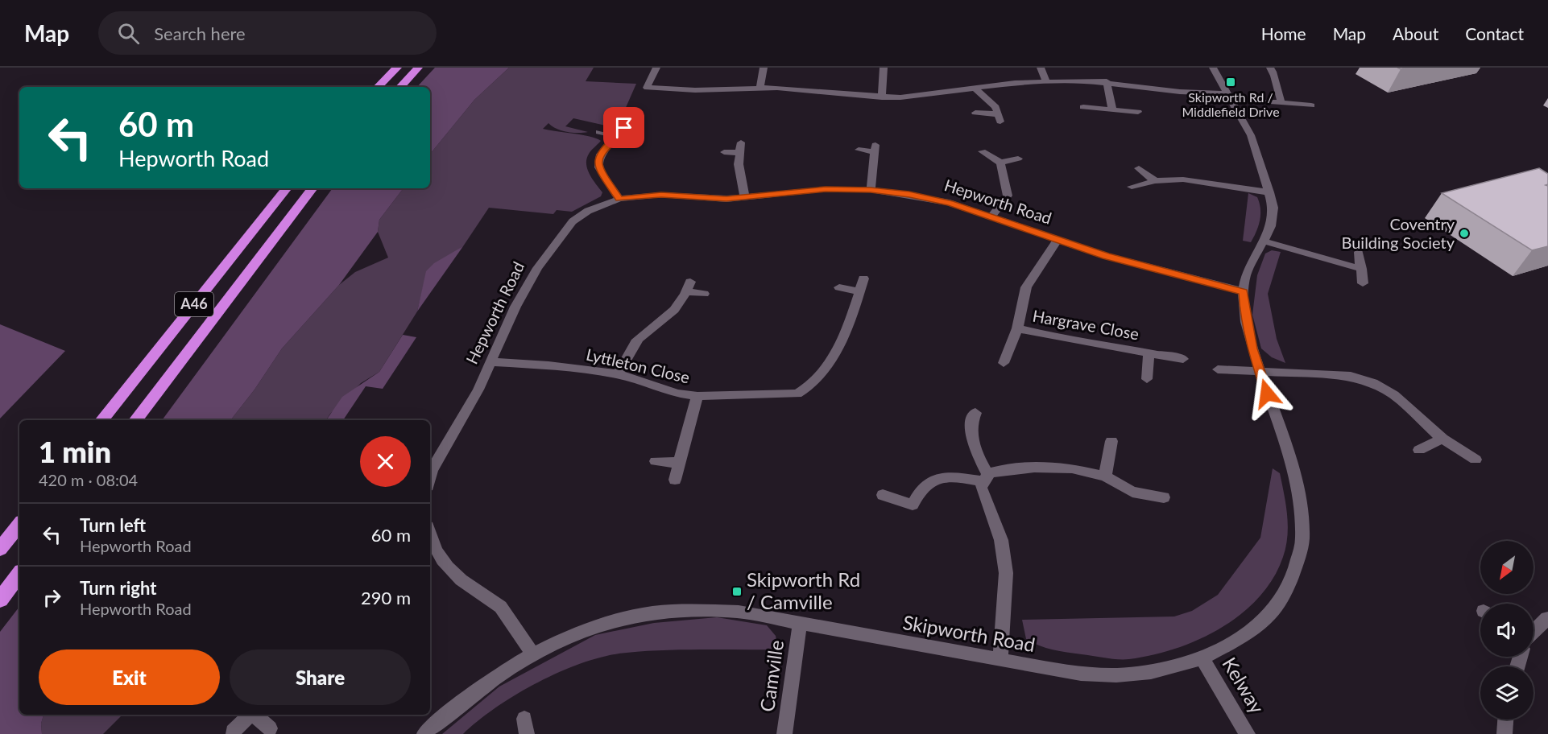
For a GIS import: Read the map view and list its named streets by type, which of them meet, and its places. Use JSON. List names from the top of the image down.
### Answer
{
  "streets": {
    "highway": ["A46"],
    "street": [
      "Hepworth Road",
      "Hargrave Close",
      "Lyttleton Close",
      "Skipworth Road",
      "Camville",
      "Kelway"
    ]
  },
  "crossings": [
    ["Hepworth Road", "Hargrave Close"],
    ["Hepworth Road", "Lyttleton Close"],
    ["Hepworth Road", "Skipworth Road"],
    ["Skipworth Road", "Camville"],
    ["Skipworth Road", "Kelway"]
  ],
  "places": {
    "transit": ["Skipworth Rd / Middlefield Drive", "Skipworth Rd / Camville"],
    "other": ["Coventry Building Society"]
  },
  "north": "bottom left",
  "page": {
    "header": "Map",
    "search": "Search here",
    "nav": [
      "Home",
      "Map",
      "About",
      "Contact"
    ],
    "turn": ["60 m", "Hepworth Road"],
    "heading": ["1 min", "420 m · 08:04"],
    "list": [
      {
        "name": "Turn left",
        "note": "Hepworth Road",
        "value": "60 m"
      },
      {
        "name": "Turn right",
        "note": "Hepworth Road",
        "value": "290 m"
      }
    ],
    "buttons": ["Exit", "Share"]
  }
}
